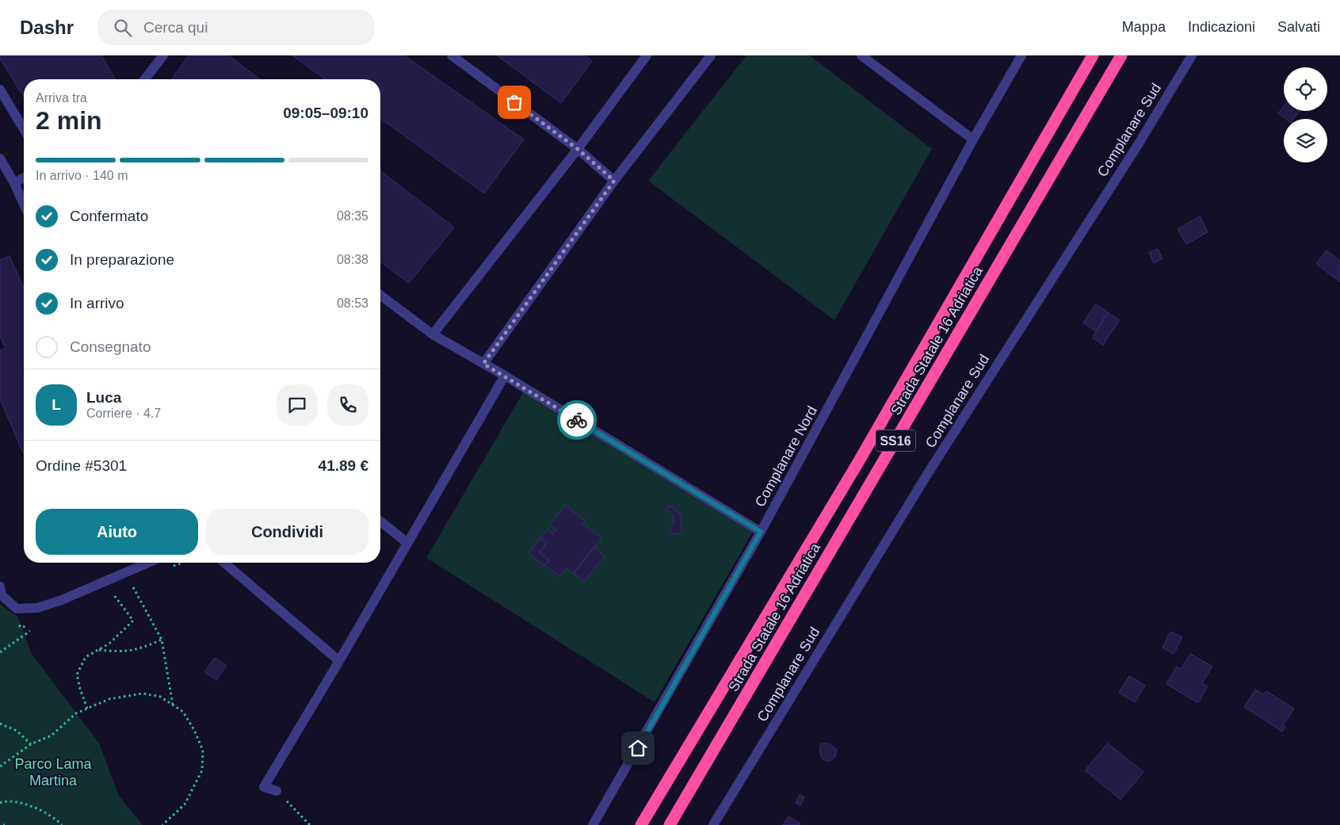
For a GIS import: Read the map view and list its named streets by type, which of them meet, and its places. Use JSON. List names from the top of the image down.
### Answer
{
  "streets": {
    "highway": ["Strada Statale 16 Adriatica", "SS16"],
    "street": ["Complanare Sud", "Complanare Nord"]
  },
  "parks": ["Parco Lama Martina"],
  "page": {
    "header": "Dashr",
    "search": "Cerca qui",
    "nav": ["Mappa", "Indicazioni", "Salvati"],
    "heading": ["2 min", "Arriva tra", "09:05–09:10"],
    "panel": [
      "Luca",
      "Corriere · 4.7",
      "Ordine #5301",
      "41.89 €"
    ],
    "bar": "In arrivo · 140 m",
    "list": [
      ["Confermato", "08:35"],
      ["In preparazione", "08:38"],
      ["In arrivo", "08:53"],
      "Consegnato"
    ],
    "round": "L",
    "buttons": ["Aiuto", "Condividi"]
  }
}
